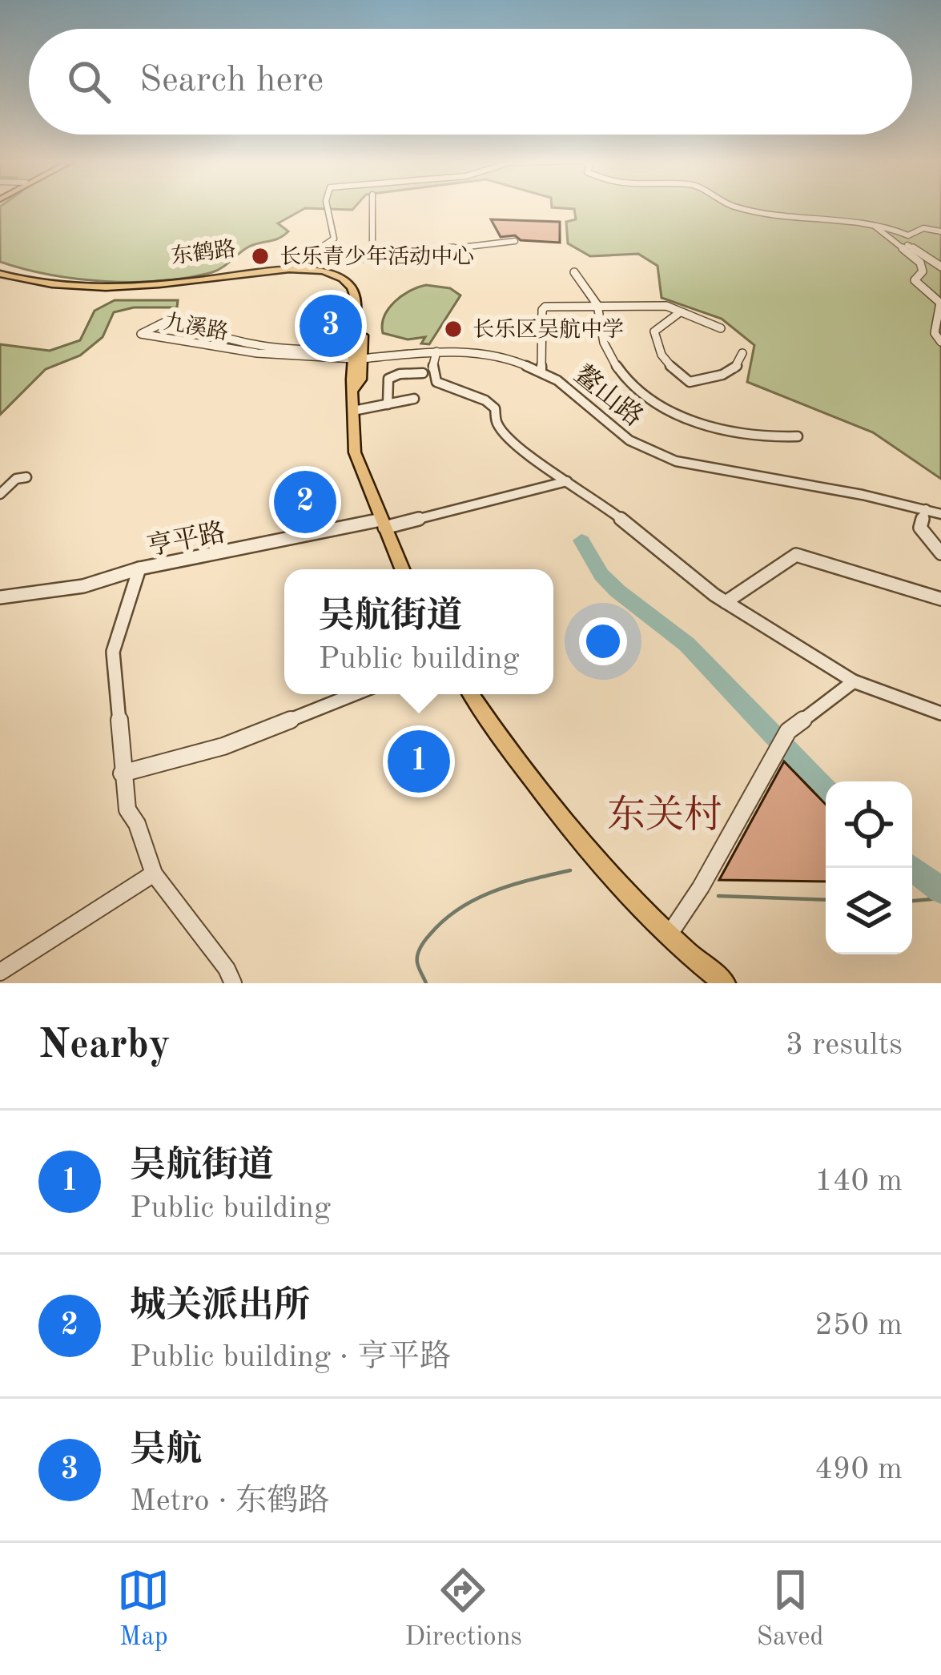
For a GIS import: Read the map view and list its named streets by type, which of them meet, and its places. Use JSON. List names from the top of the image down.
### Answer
{
  "streets": {
    "main road": ["东鹤路"],
    "street": ["九溪路", "鳌山路", "亨平路"]
  },
  "crossings": [
    ["东鹤路", "九溪路"],
    ["东鹤路", "鳌山路"],
    ["东鹤路", "亨平路"],
    ["九溪路", "鳌山路"]
  ],
  "districts": ["东关村"],
  "places": ["长乐青少年活动中心", "长乐区吴航中学"],
  "page": {
    "search": "Search here",
    "pins": ["3", "2", "1"],
    "popup": ["吴航街道", "Public building"],
    "heading": ["Nearby", "3 results"],
    "list": [
      {
        "mark": "1",
        "name": "吴航街道",
        "note": "Public building",
        "value": "140 m"
      },
      {
        "mark": "2",
        "name": "城关派出所",
        "note": "Public building · 亨平路",
        "value": "250 m"
      },
      {
        "mark": "3",
        "name": "吴航",
        "note": "Metro · 东鹤路",
        "value": "490 m"
      }
    ],
    "nav": ["Map", "Directions", "Saved"]
  }
}
